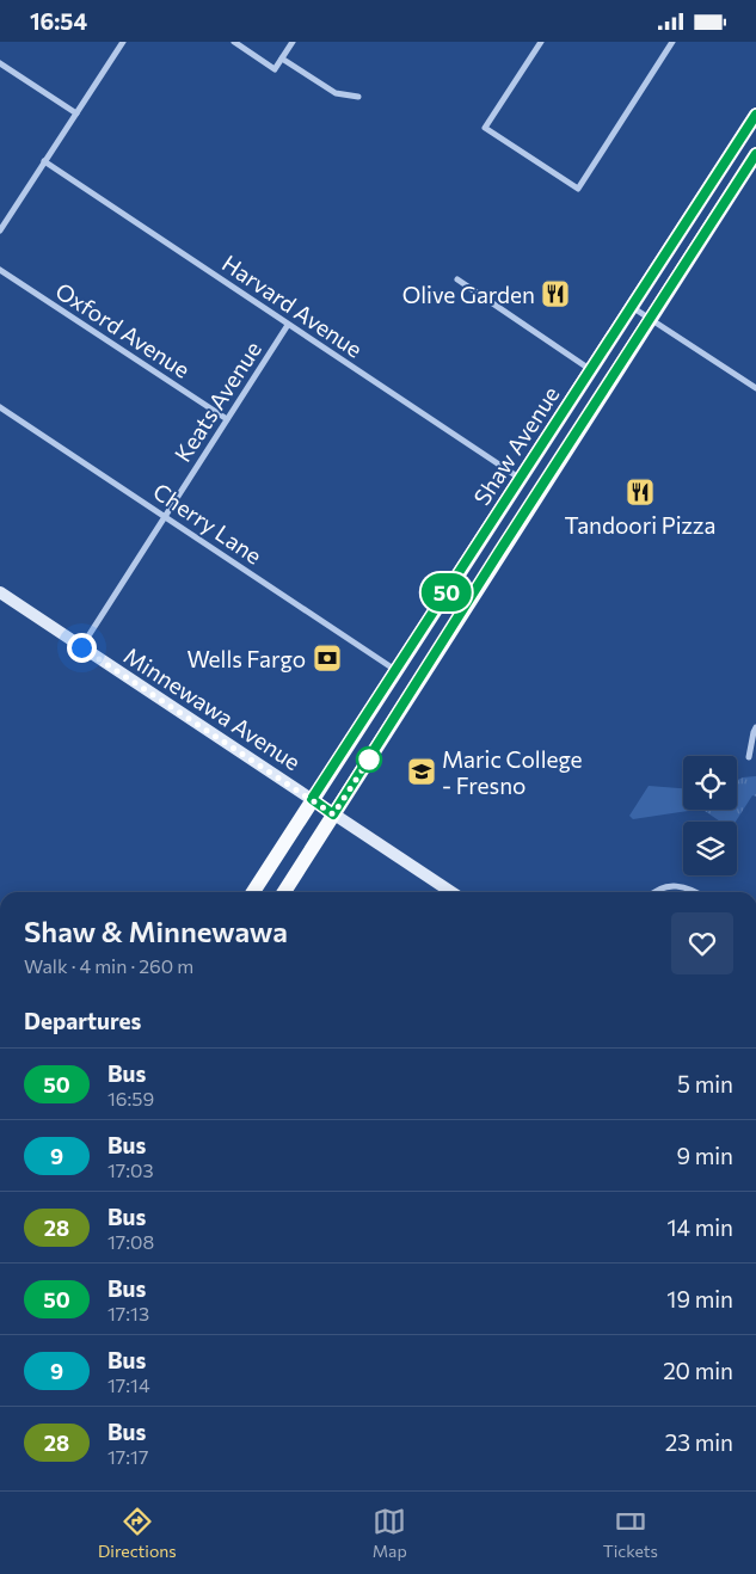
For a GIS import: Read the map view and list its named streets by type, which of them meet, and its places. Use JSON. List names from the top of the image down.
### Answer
{
  "streets": {
    "main road": ["Shaw Avenue", "Minnewawa Avenue"],
    "street": [
      "Harvard Avenue",
      "Oxford Avenue",
      "Keats Avenue",
      "Cherry Lane"
    ]
  },
  "crossings": [
    ["Harvard Avenue", "Keats Avenue"],
    ["Harvard Avenue", "Shaw Avenue"],
    ["Oxford Avenue", "Keats Avenue"],
    ["Keats Avenue", "Cherry Lane"],
    ["Keats Avenue", "Minnewawa Avenue"],
    ["Shaw Avenue", "Cherry Lane"],
    ["Shaw Avenue", "Minnewawa Avenue"]
  ],
  "places": {
    "restaurant": ["Olive Garden", "Tandoori Pizza"],
    "bank": ["Wells Fargo"],
    "school or university": ["Maric College - Fresno"]
  },
  "lines": ["bus line 50"],
  "page": {
    "status": "16:54",
    "on_map": "50",
    "heading": [
      ["Shaw & Minnewawa", "Walk · 4 min · 260 m"],
      "Departures"
    ],
    "list": [
      {
        "mark": "50",
        "name": "Bus",
        "note": "16:59",
        "value": "5 min"
      },
      {
        "mark": "9",
        "name": "Bus",
        "note": "17:03",
        "value": "9 min"
      },
      {
        "mark": "28",
        "name": "Bus",
        "note": "17:08",
        "value": "14 min"
      },
      {
        "mark": "50",
        "name": "Bus",
        "note": "17:13",
        "value": "19 min"
      },
      {
        "mark": "9",
        "name": "Bus",
        "note": "17:14",
        "value": "20 min"
      },
      {
        "mark": "28",
        "name": "Bus",
        "note": "17:17",
        "value": "23 min"
      }
    ],
    "tabs": ["Directions", "Map", "Tickets"]
  }
}
